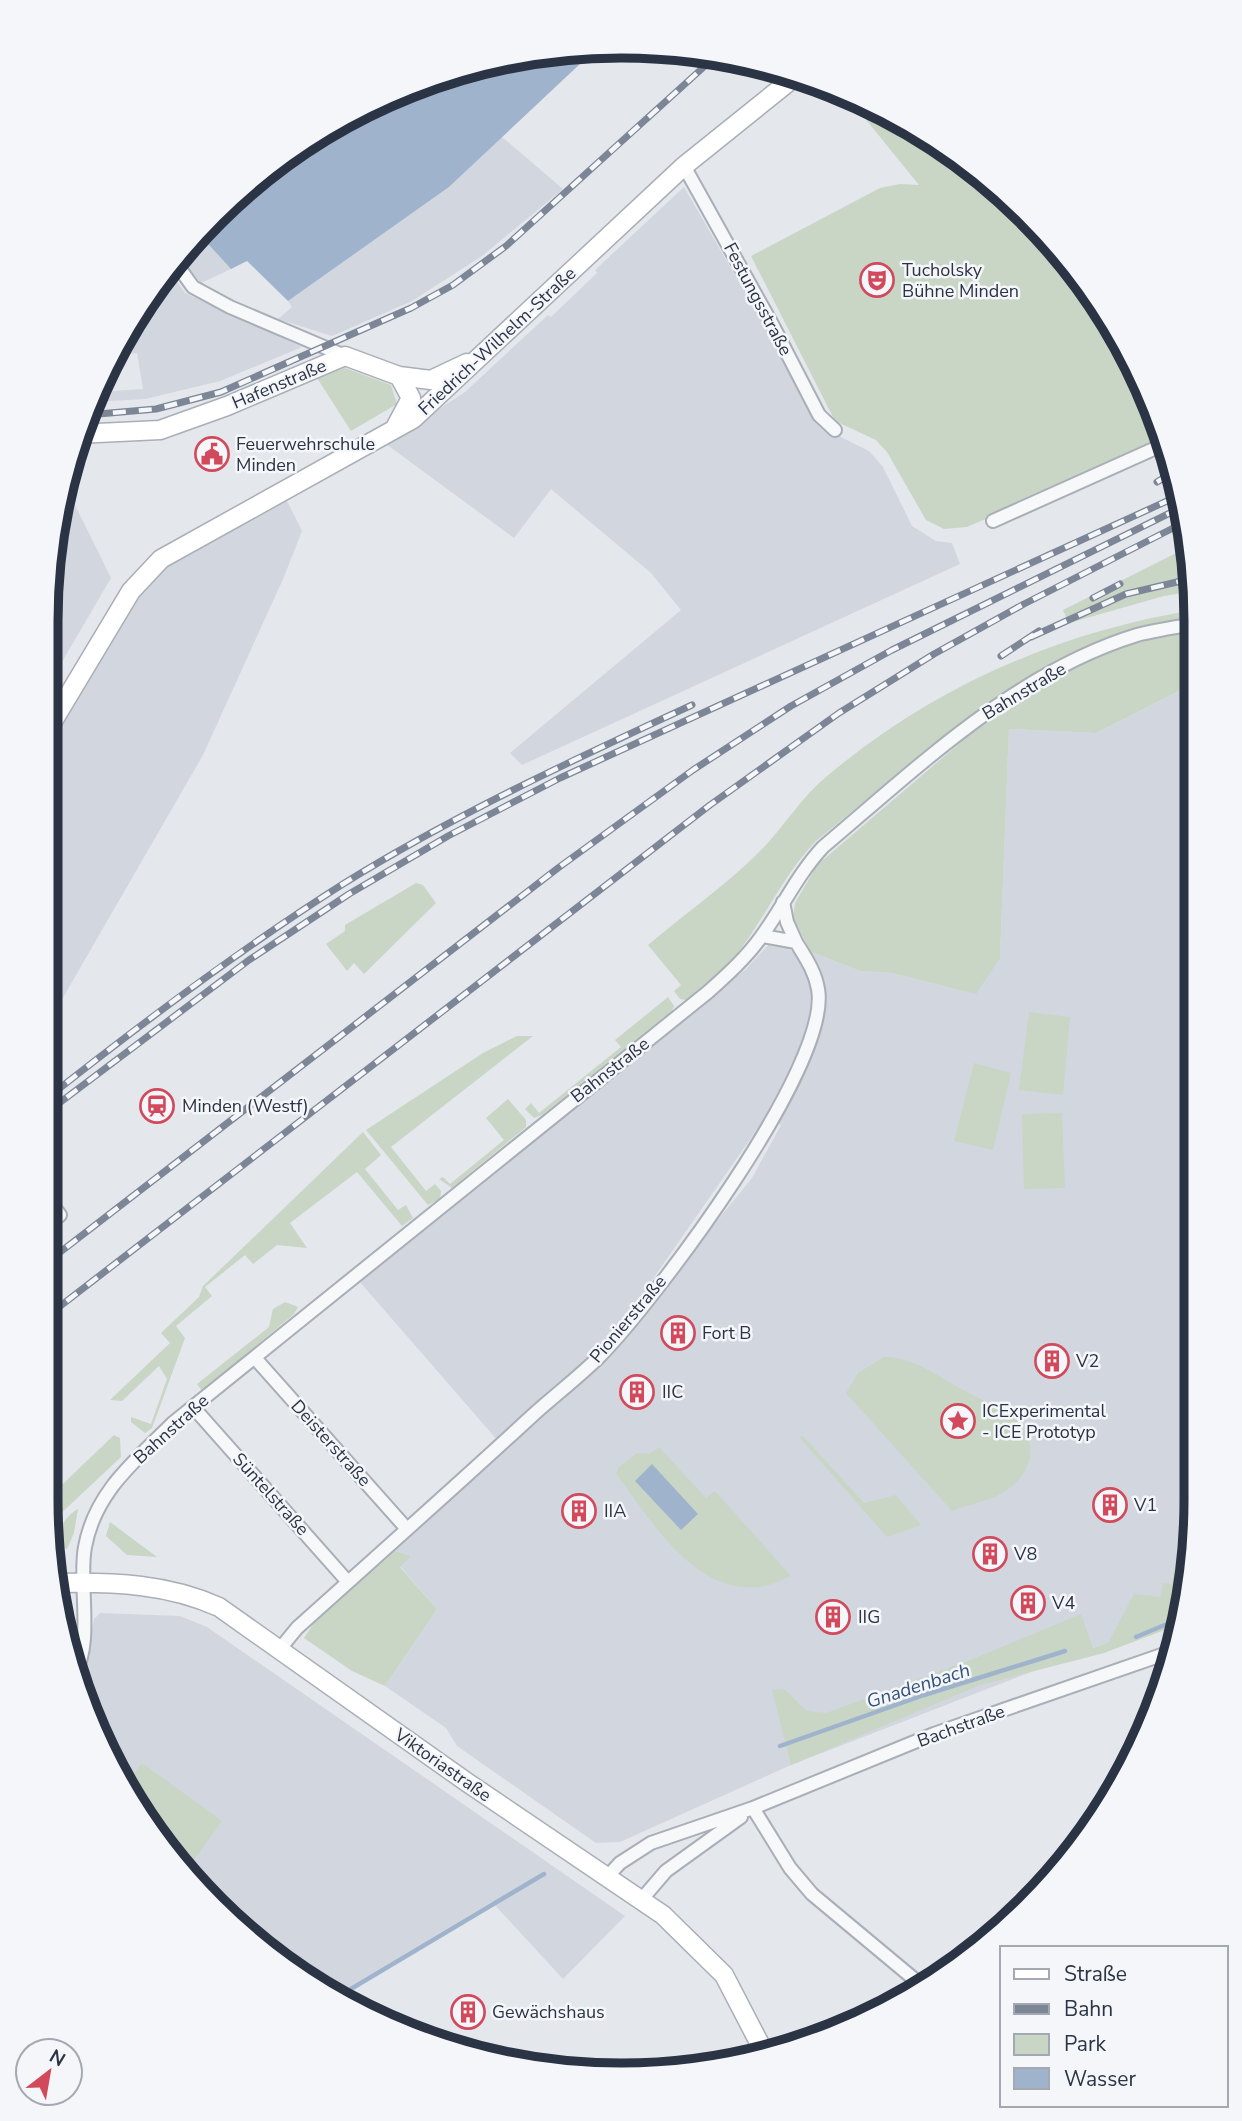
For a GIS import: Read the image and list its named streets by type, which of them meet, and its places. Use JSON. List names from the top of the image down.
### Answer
{
  "streets": {
    "main road": ["Friedrich-Wilhelm-Straße", "Hafenstraße", "Viktoriastraße"],
    "street": [
      "Festungsstraße",
      "Bahnstraße",
      "Pionierstraße",
      "Deisterstraße",
      "Süntelstraße",
      "Bachstraße"
    ]
  },
  "crossings": [
    ["Festungsstraße", "Friedrich-Wilhelm-Straße"],
    ["Friedrich-Wilhelm-Straße", "Hafenstraße"],
    ["Bahnstraße", "Pionierstraße"],
    ["Bahnstraße", "Deisterstraße"],
    ["Bahnstraße", "Süntelstraße"],
    ["Bahnstraße", "Viktoriastraße"],
    ["Pionierstraße", "Deisterstraße"],
    ["Pionierstraße", "Süntelstraße"],
    ["Pionierstraße", "Viktoriastraße"],
    ["Bachstraße", "Viktoriastraße"]
  ],
  "water": ["Gnadenbach"],
  "places": {
    "theatre": ["Tucholsky Bühne Minden"],
    "public building": ["Feuerwehrschule Minden"],
    "station": ["Minden (Westf)"],
    "building": [
      "Fort B",
      "V2",
      "IIC",
      "V1",
      "IIA",
      "V8",
      "V4",
      "IIG",
      "Gewächshaus"
    ],
    "place": ["ICExperimental - ICE Prototyp"]
  },
  "legend": [
    "Straße",
    "Bahn",
    "Park",
    "Wasser"
  ],
  "north": "top right"
}
